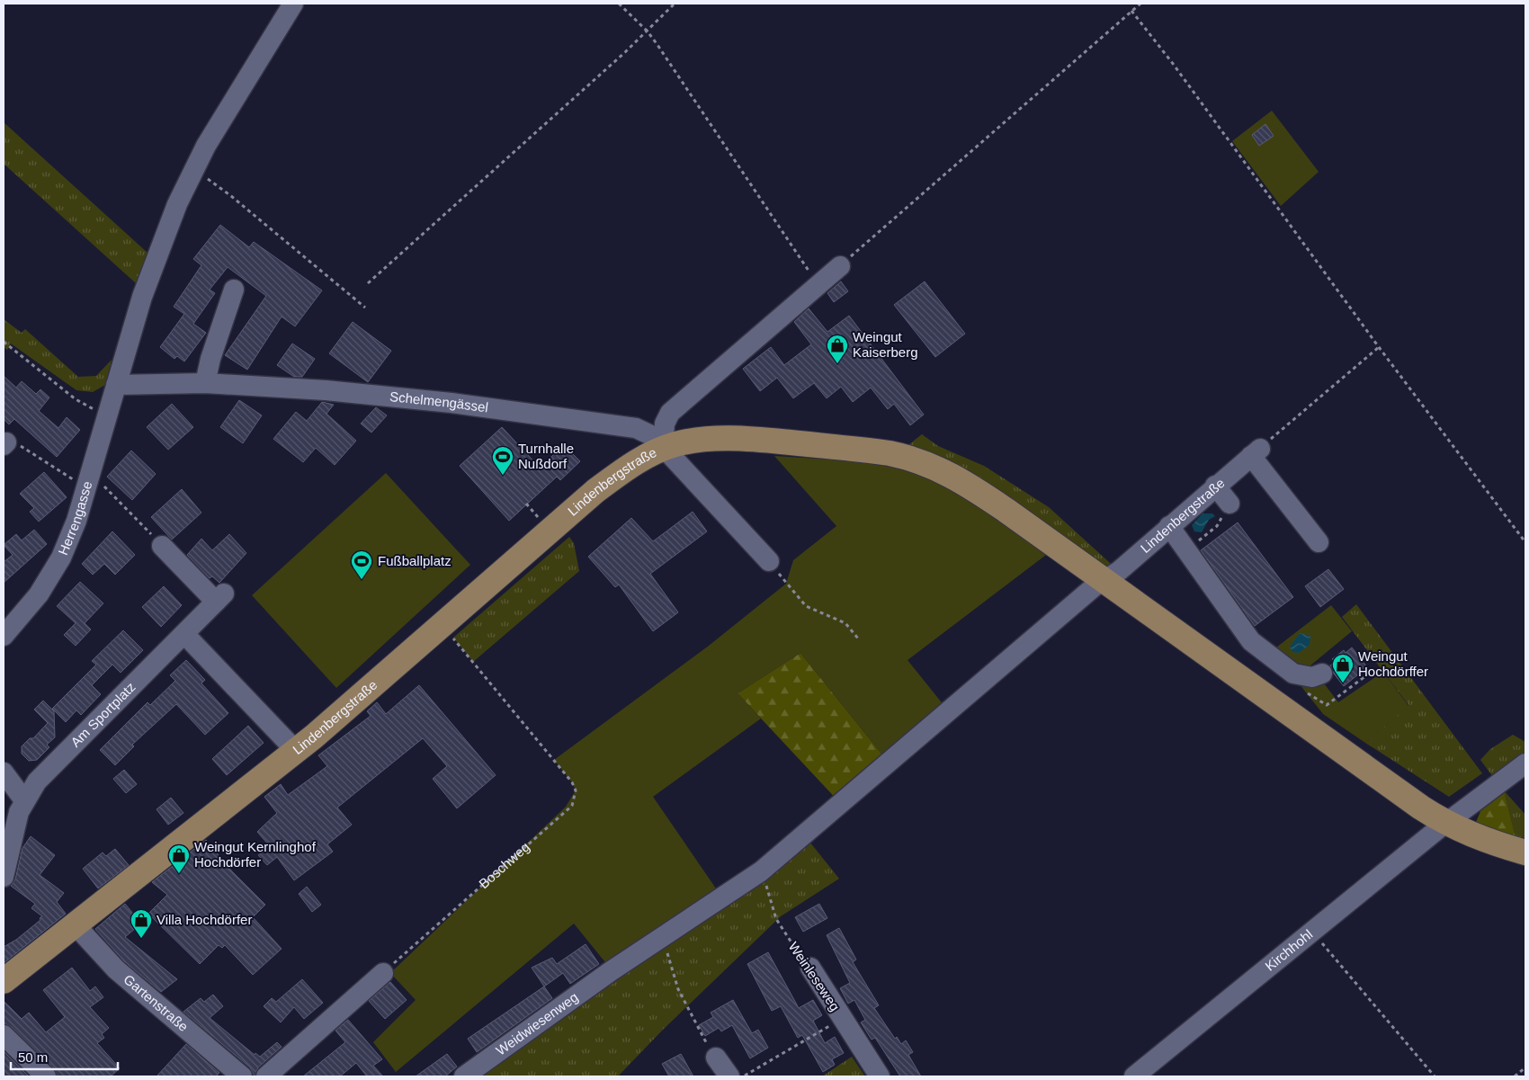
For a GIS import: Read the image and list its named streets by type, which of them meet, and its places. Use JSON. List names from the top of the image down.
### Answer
{
  "streets": {
    "main road": ["Lindenbergstraße"],
    "street": [
      "Schelmengässel",
      "Herrengasse",
      "Am Sportplatz",
      "Kirchhohl",
      "Weinleseweg",
      "Gartenstraße",
      "Weidwiesenweg"
    ],
    "path": ["Boschweg"]
  },
  "crossings": [
    ["Schelmengässel", "Lindenbergstraße"],
    ["Schelmengässel", "Herrengasse"],
    ["Lindenbergstraße", "Boschweg"],
    ["Lindenbergstraße", "Kirchhohl"],
    ["Lindenbergstraße", "Weinleseweg"],
    ["Lindenbergstraße", "Gartenstraße"],
    ["Lindenbergstraße", "Weidwiesenweg"],
    ["Weinleseweg", "Weidwiesenweg"]
  ],
  "places": {
    "shop": [
      "Weingut Kaiserberg",
      "Weingut Hochdörffer",
      "Weingut Kernlinghof Hochdörfer",
      "Villa Hochdörfer"
    ],
    "sports": ["Turnhalle Nußdorf", "Fußballplatz"]
  },
  "scale_bar": "50 m"
}
